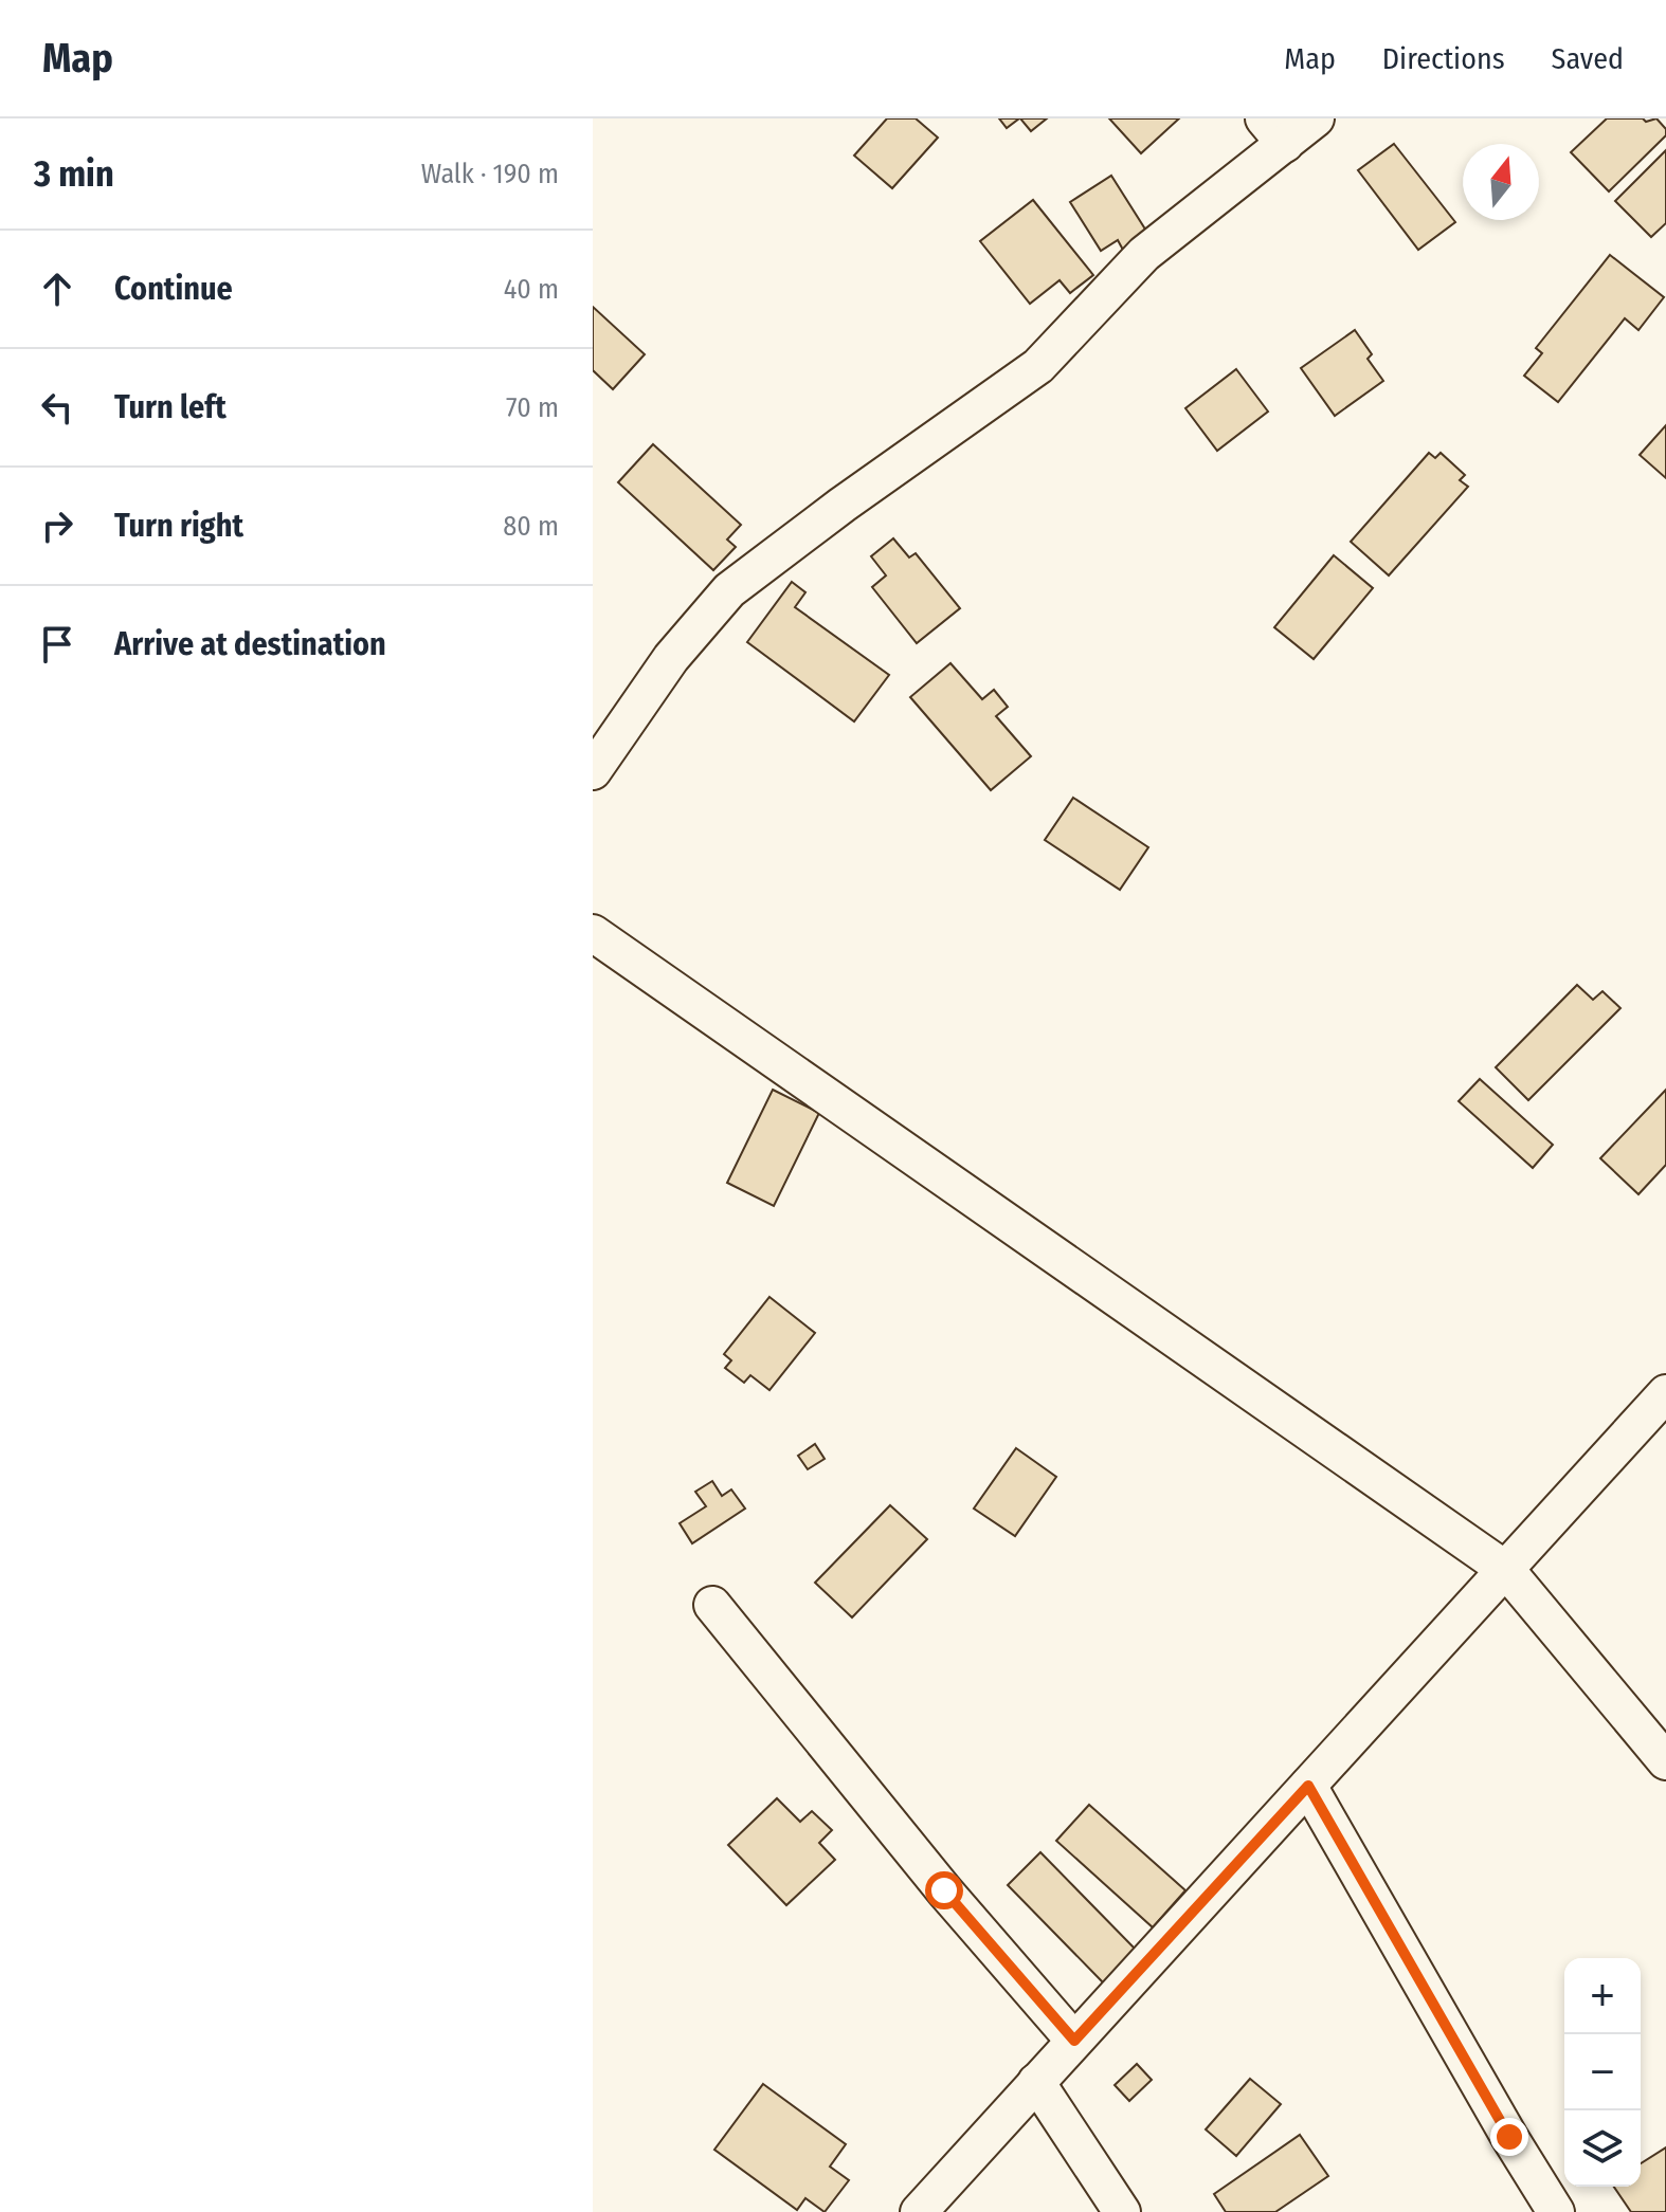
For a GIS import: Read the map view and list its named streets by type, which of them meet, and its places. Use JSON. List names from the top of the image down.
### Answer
{
  "north": "top",
  "page": {
    "header": "Map",
    "nav": ["Map", "Directions", "Saved"],
    "heading": ["3 min", "Walk · 190 m"],
    "list": [
      ["Continue", "40 m"],
      ["Turn left", "70 m"],
      ["Turn right", "80 m"],
      "Arrive at destination"
    ],
    "map_buttons": ["+", "−"]
  }
}
